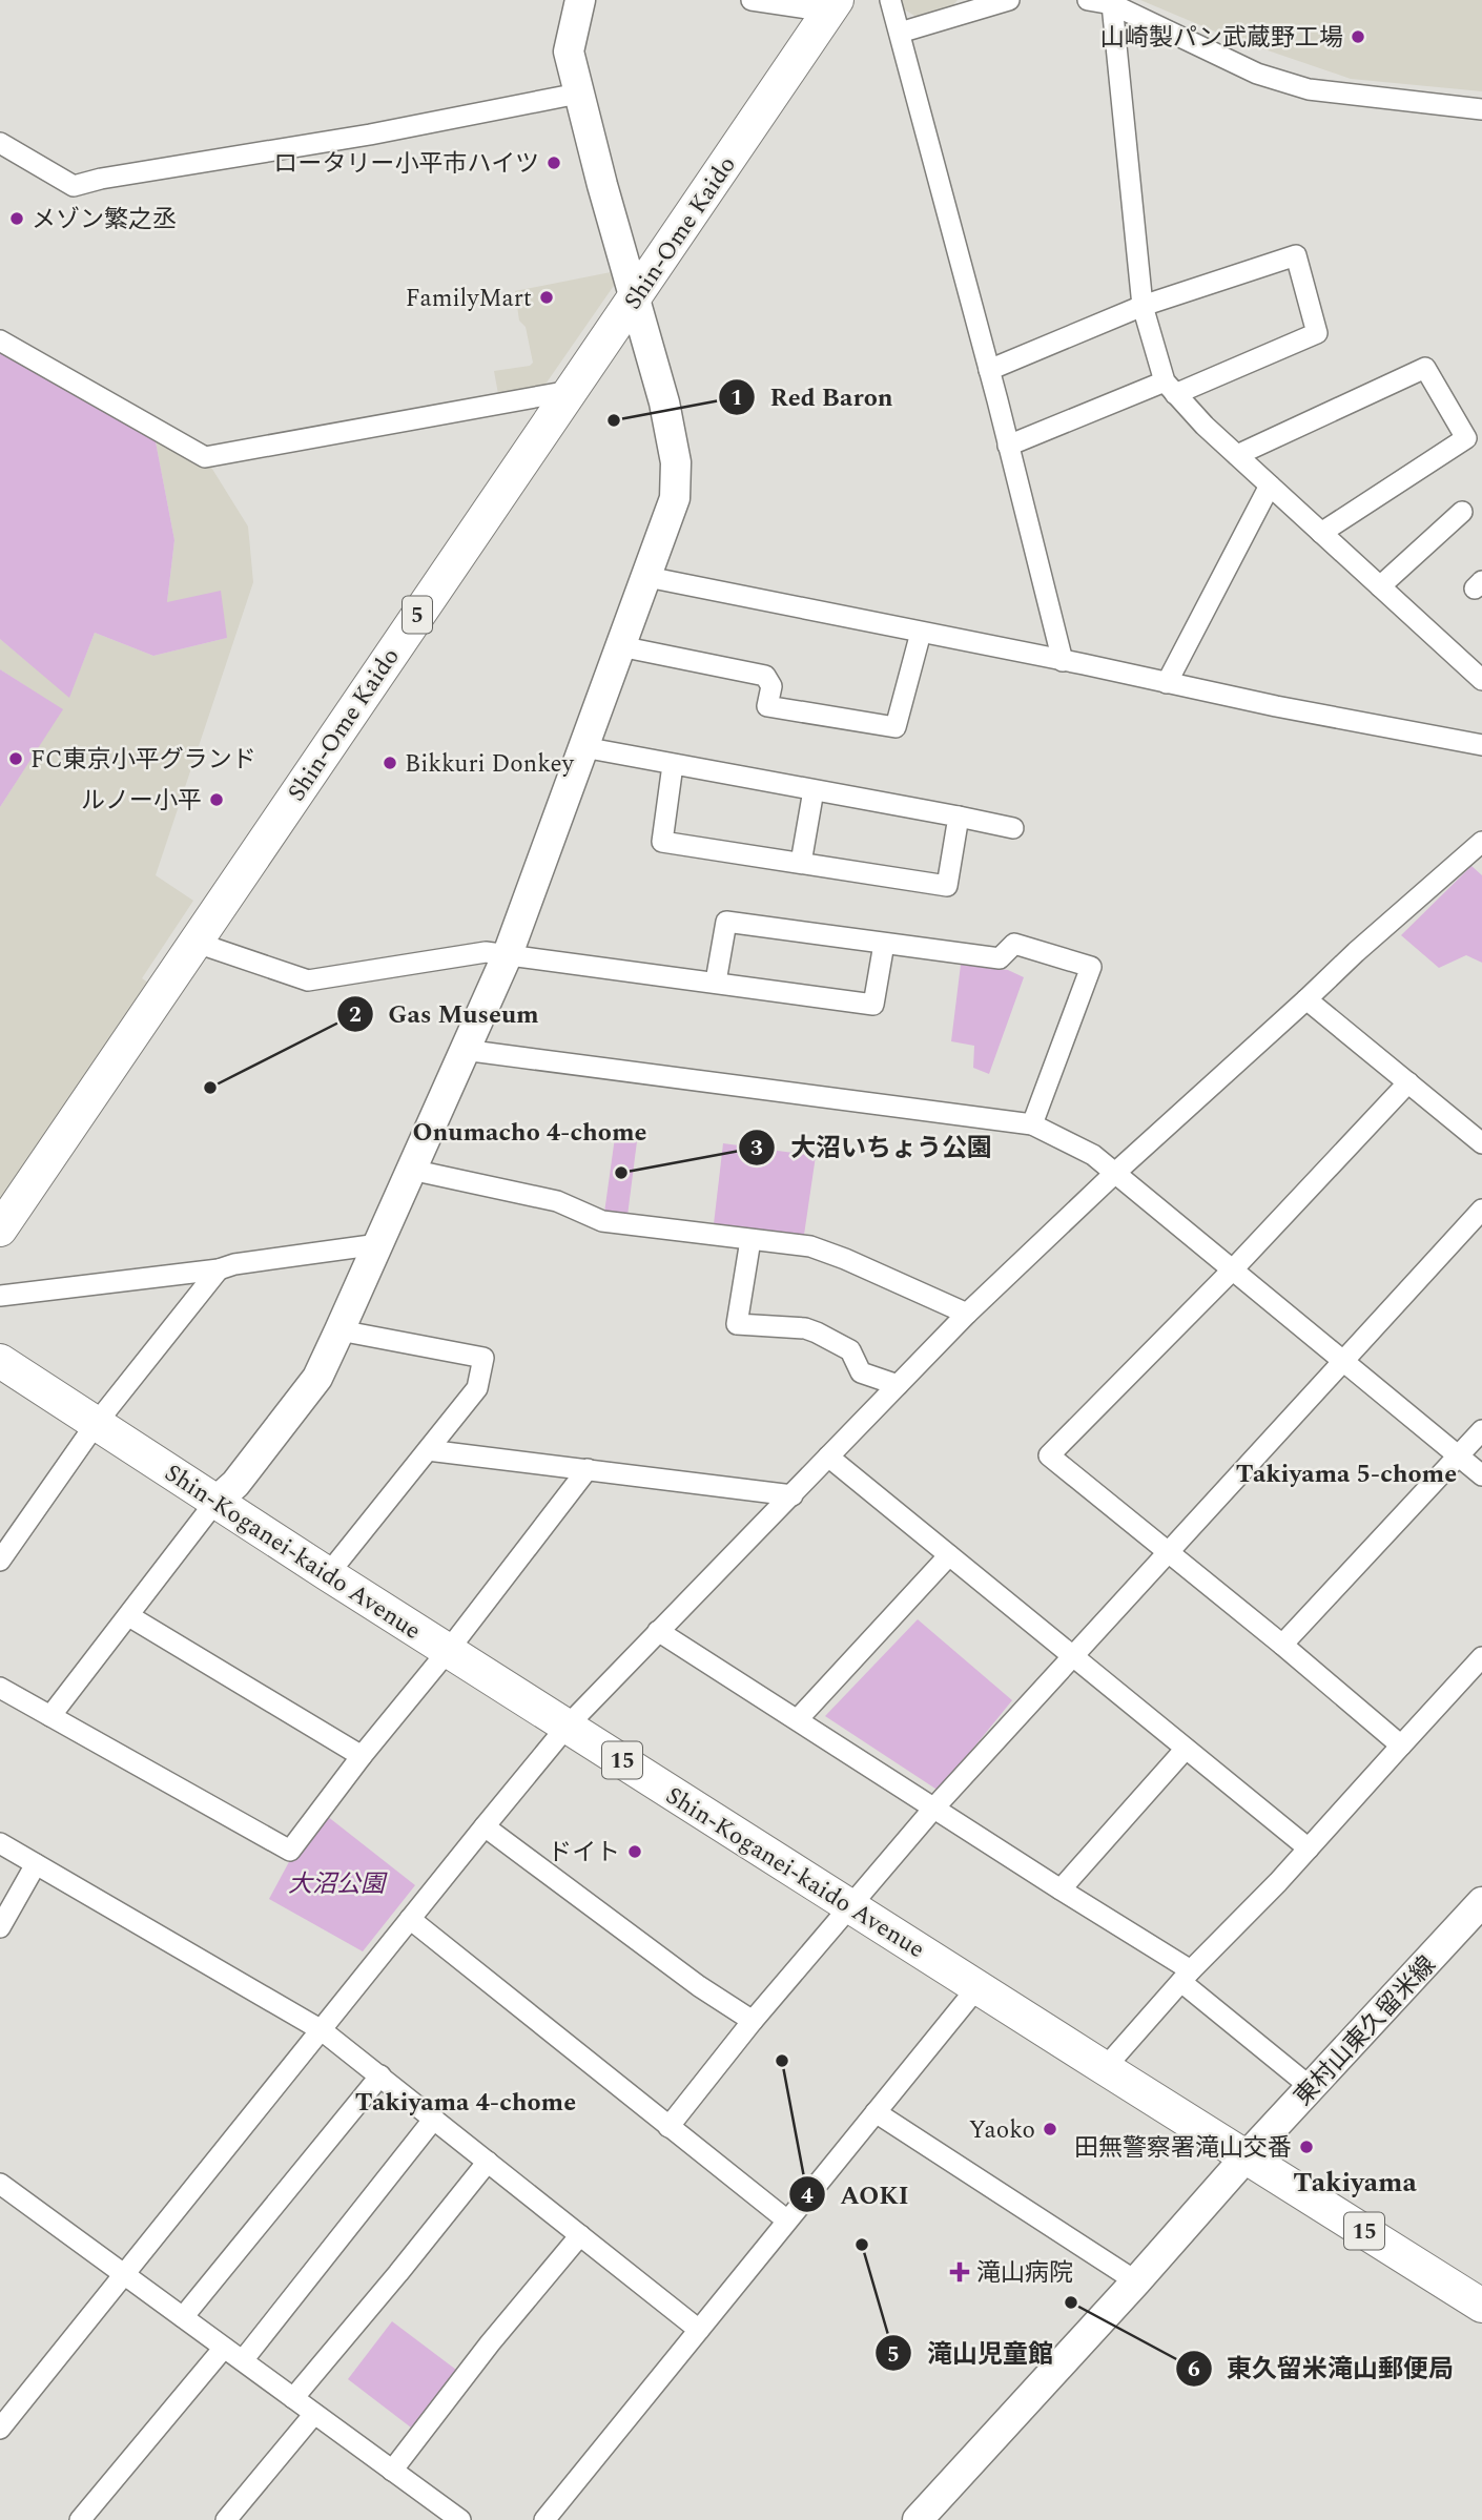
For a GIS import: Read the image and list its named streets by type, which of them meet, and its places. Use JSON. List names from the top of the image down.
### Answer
{
  "streets": {
    "main road": [
      "Shin-Ome Kaido",
      "5",
      "Shin-Koganei-kaido Avenue",
      "15"
    ],
    "street": ["東村山東久留米線"]
  },
  "crossings": [
    ["Shin-Koganei-kaido Avenue", "東村山東久留米線"]
  ],
  "districts": [
    "Onumacho 4-chome",
    "Takiyama 5-chome",
    "Takiyama 4-chome",
    "Takiyama"
  ],
  "parks": ["大沼公園"],
  "places": {
    "other": [
      "山崎製パン武蔵野工場",
      "ロータリー小平市ハイツ",
      "メゾン繁之丞",
      "FamilyMart",
      "Red Baron",
      "FC東京小平グランド",
      "Bikkuri Donkey",
      "ルノー小平",
      "Gas Museum",
      "大沼いちょう公園",
      "ドイト",
      "AOKI",
      "Yaoko",
      "田無警察署滝山交番",
      "滝山児童館",
      "東久留米滝山郵便局"
    ],
    "health": ["滝山病院"]
  }
}
